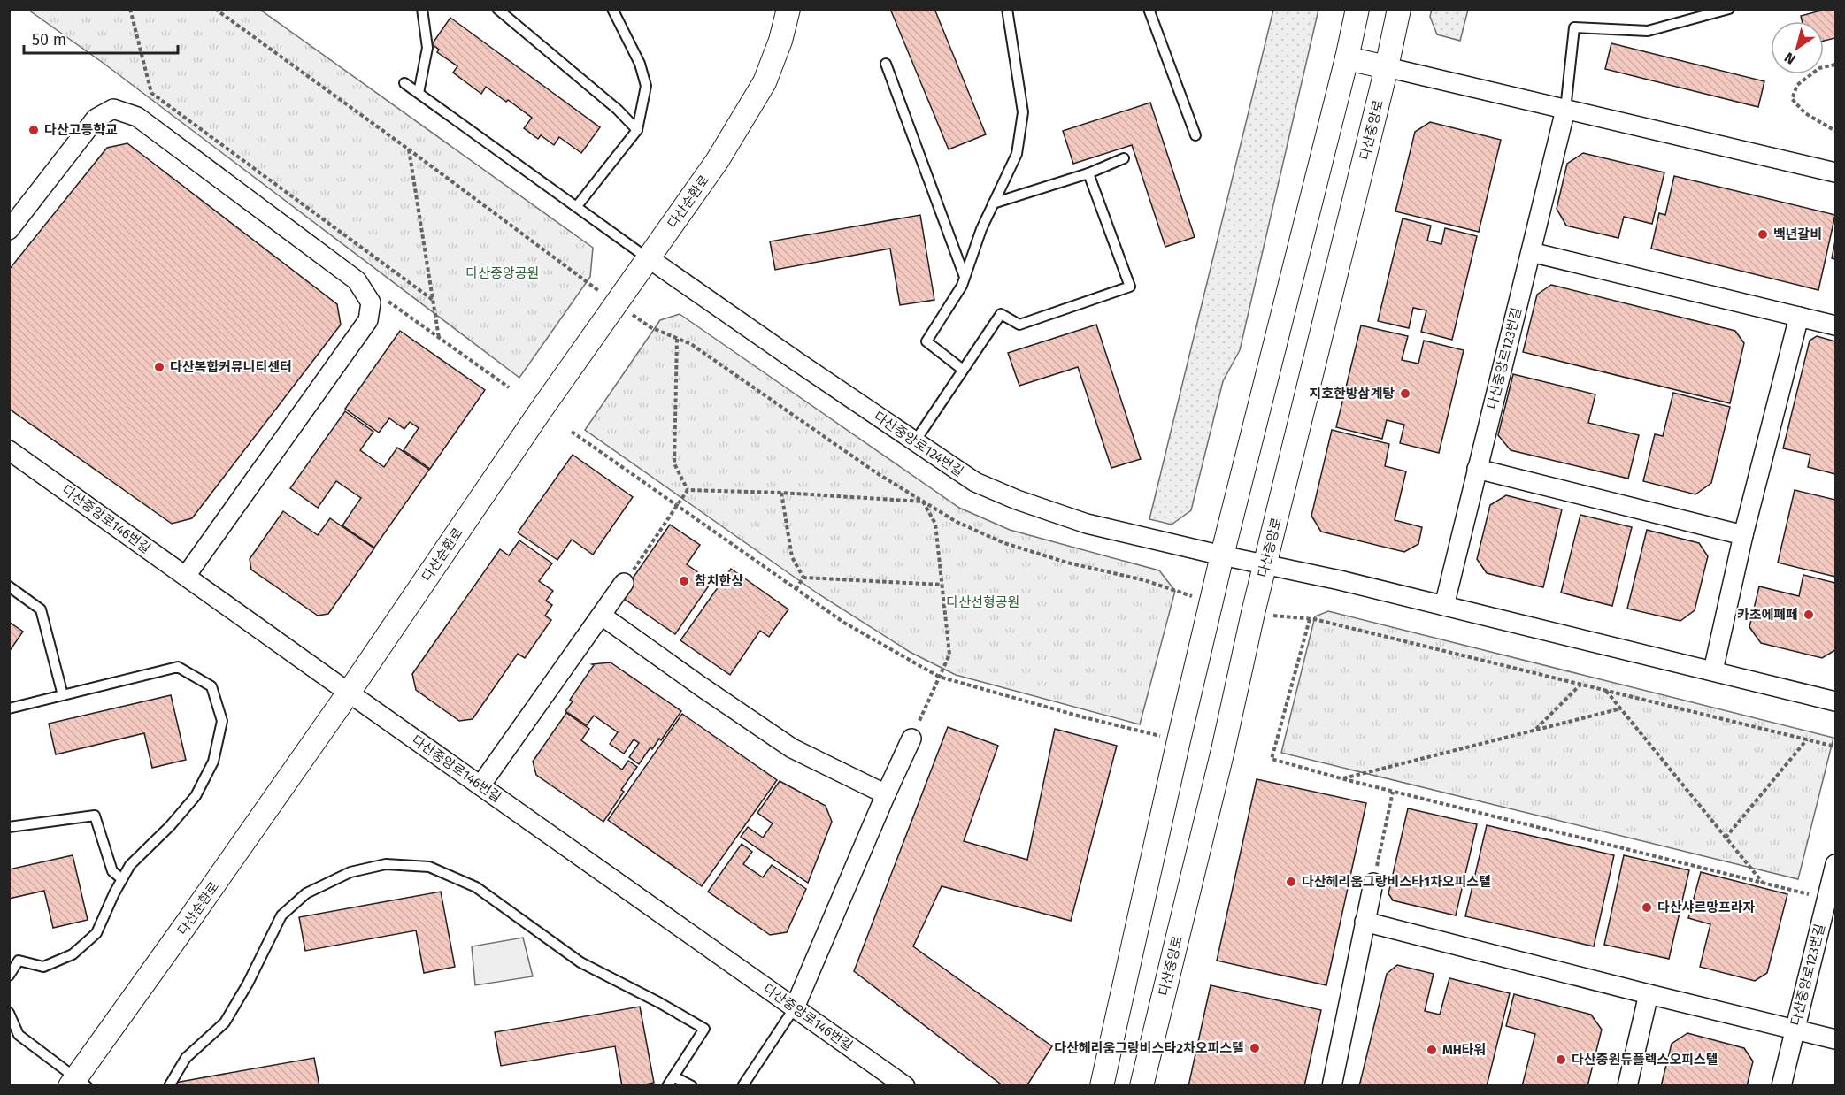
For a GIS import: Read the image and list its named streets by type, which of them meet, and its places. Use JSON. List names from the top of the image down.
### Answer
{
  "streets": {
    "street": [
      "다산중앙로",
      "다산순환로",
      "다산중앙로123번길",
      "다산중앙로124번길",
      "다산중앙로146번길"
    ]
  },
  "crossings": [
    ["다산순환로", "다산중앙로124번길"],
    ["다산순환로", "다산중앙로146번길"]
  ],
  "parks": ["다산중앙공원", "다산선형공원"],
  "places": [
    "다산고등학교",
    "백년갈비",
    "다산복합커뮤니티센터",
    "지호한방삼계탕",
    "참치한상",
    "카초에페페",
    "다산헤리움그랑비스타1차오피스텔",
    "다산샤르망프라자",
    "다산헤리움그랑비스타2차오피스텔",
    "MH타워",
    "다산중원듀플렉스오피스텔"
  ],
  "scale_bar": "50 m",
  "north": "bottom left"
}
